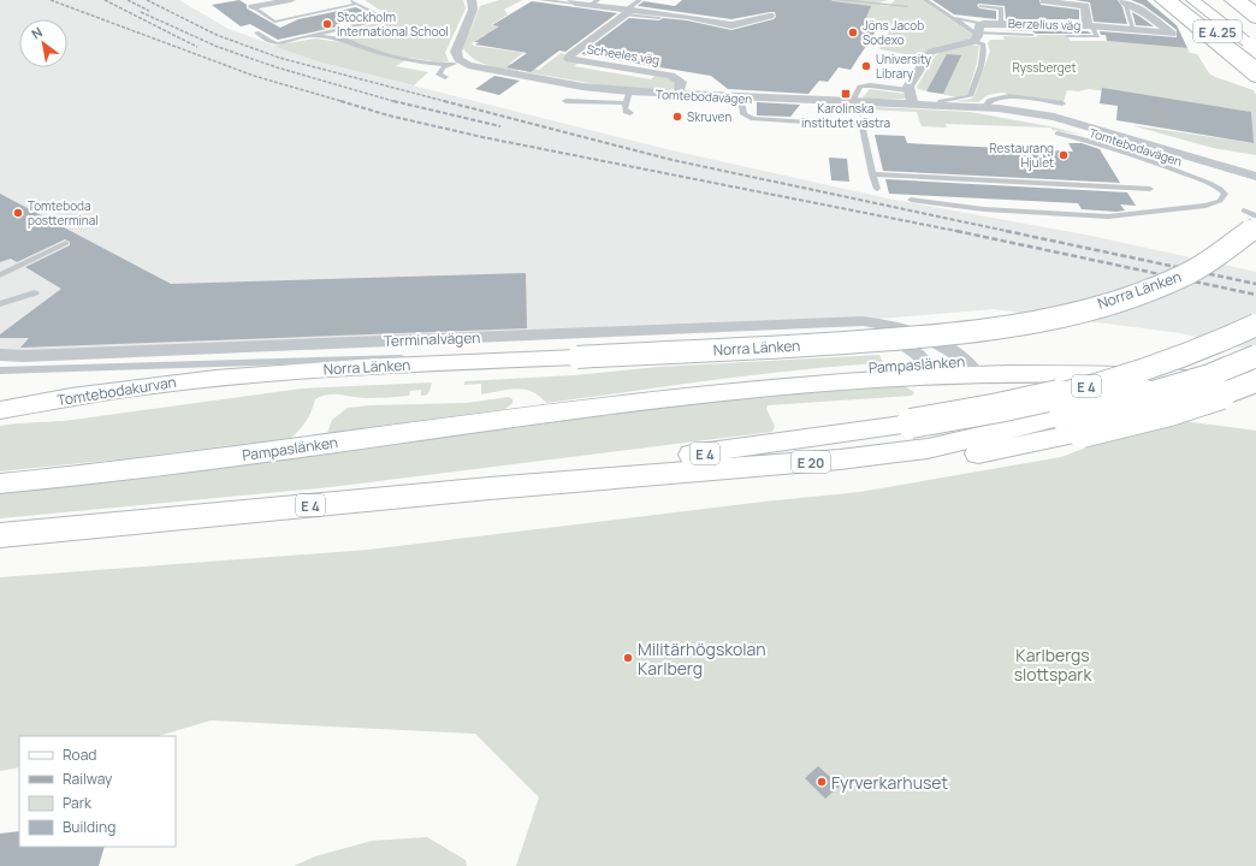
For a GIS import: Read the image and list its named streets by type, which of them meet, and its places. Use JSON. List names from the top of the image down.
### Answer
{
  "streets": {
    "main road": [
      "E 4.25",
      "Norra Länken",
      "Pampaslänken",
      "E 4",
      "Tomtebodakurvan"
    ],
    "street": [
      "Berzelius väg",
      "Scheeles väg",
      "Tomtebodavägen",
      "Terminalvägen"
    ]
  },
  "crossings": [
    ["Scheeles väg", "Tomtebodavägen"],
    ["Norra Länken", "Tomtebodakurvan"],
    ["Terminalvägen", "Pampaslänken"]
  ],
  "parks": ["Ryssberget", "Karlbergs slottspark"],
  "places": {
    "other": [
      "Stockholm International School",
      "Jöns Jacob Sodexo",
      "University Library",
      "Skruven",
      "Restaurang Hjulet",
      "Tomteboda postterminal",
      "Militärhögskolan Karlberg",
      "Fyrverkarhuset"
    ],
    "transit": ["Karolinska institutet västra"]
  },
  "legend": [
    "Road",
    "Railway",
    "Park",
    "Building"
  ],
  "north": "top left"
}
